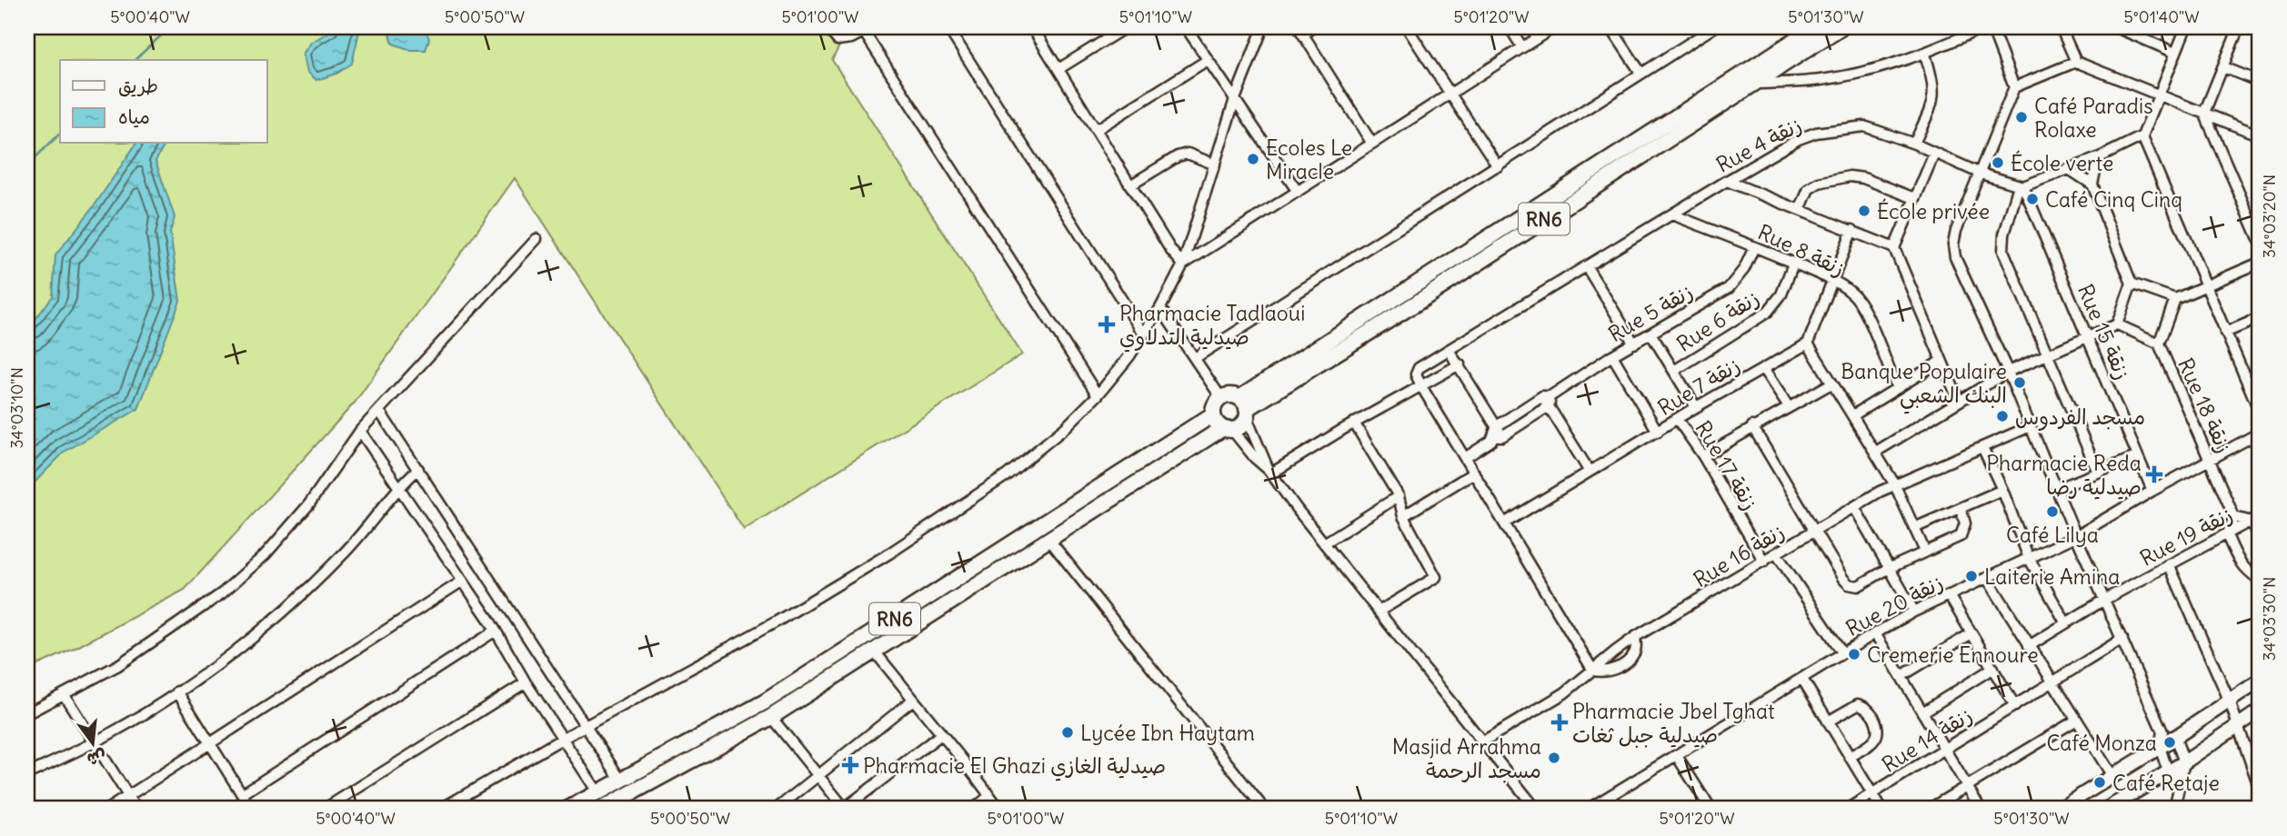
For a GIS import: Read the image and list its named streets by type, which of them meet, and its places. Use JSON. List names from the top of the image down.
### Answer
{
  "streets": {
    "main road": ["RN6"],
    "street": [
      "Rue 4 زنقة",
      "Rue 8 زنقة",
      "Rue 5 زنقة",
      "Rue 6 زنقة",
      "Rue 15 زنقة",
      "Rue 7 زنقة",
      "Rue 18 زنقة",
      "Rue 17 زنقة",
      "Rue 19 زنقة",
      "Rue 16 زنقة",
      "Rue 20 زنقة",
      "Rue 14 زنقة"
    ]
  },
  "crossings": [
    ["Rue 4 زنقة", "Rue 8 زنقة"],
    ["Rue 4 زنقة", "Rue 15 زنقة"],
    ["Rue 8 زنقة", "Rue 5 زنقة"],
    ["Rue 8 زنقة", "Rue 6 زنقة"],
    ["Rue 15 زنقة", "Rue 20 زنقة"],
    ["Rue 7 زنقة", "Rue 17 زنقة"],
    ["Rue 18 زنقة", "Rue 20 زنقة"],
    ["Rue 17 زنقة", "Rue 16 زنقة"]
  ],
  "places": {
    "other": [
      "Café Paradis Rolaxe",
      "Ecoles Le Miracle",
      "École verte",
      "Café Cinq Cinq",
      "École privée",
      "Banque Populaire البنك الشعبي",
      "مسجد الفردوس",
      "Café Lilya",
      "Laiterie Amina",
      "Cremerie Ennoure",
      "Lycée Ibn Haytam",
      "Café Monza",
      "Masjid Arrahma مسجد الرحمة",
      "Café Retaje"
    ],
    "health": [
      "Pharmacie Tadlaoui صيدلية التدلاوي",
      "Pharmacie Reda صيدلية رضا",
      "Pharmacie Jbel Tghat صيدلية جبل ثغات",
      "Pharmacie El Ghazi صيدلية الغازي"
    ]
  },
  "legend": ["طريق", "مياه"],
  "north": "bottom",
  "coordinates": [
    "5°00'40\"W",
    "5°00'50\"W",
    "5°01'00\"W",
    "5°01'10\"W",
    "5°01'20\"W",
    "5°01'30\"W",
    "5°01'40\"W",
    "34°03'20\"N",
    "34°03'10\"N",
    "34°03'30\"N"
  ]
}
